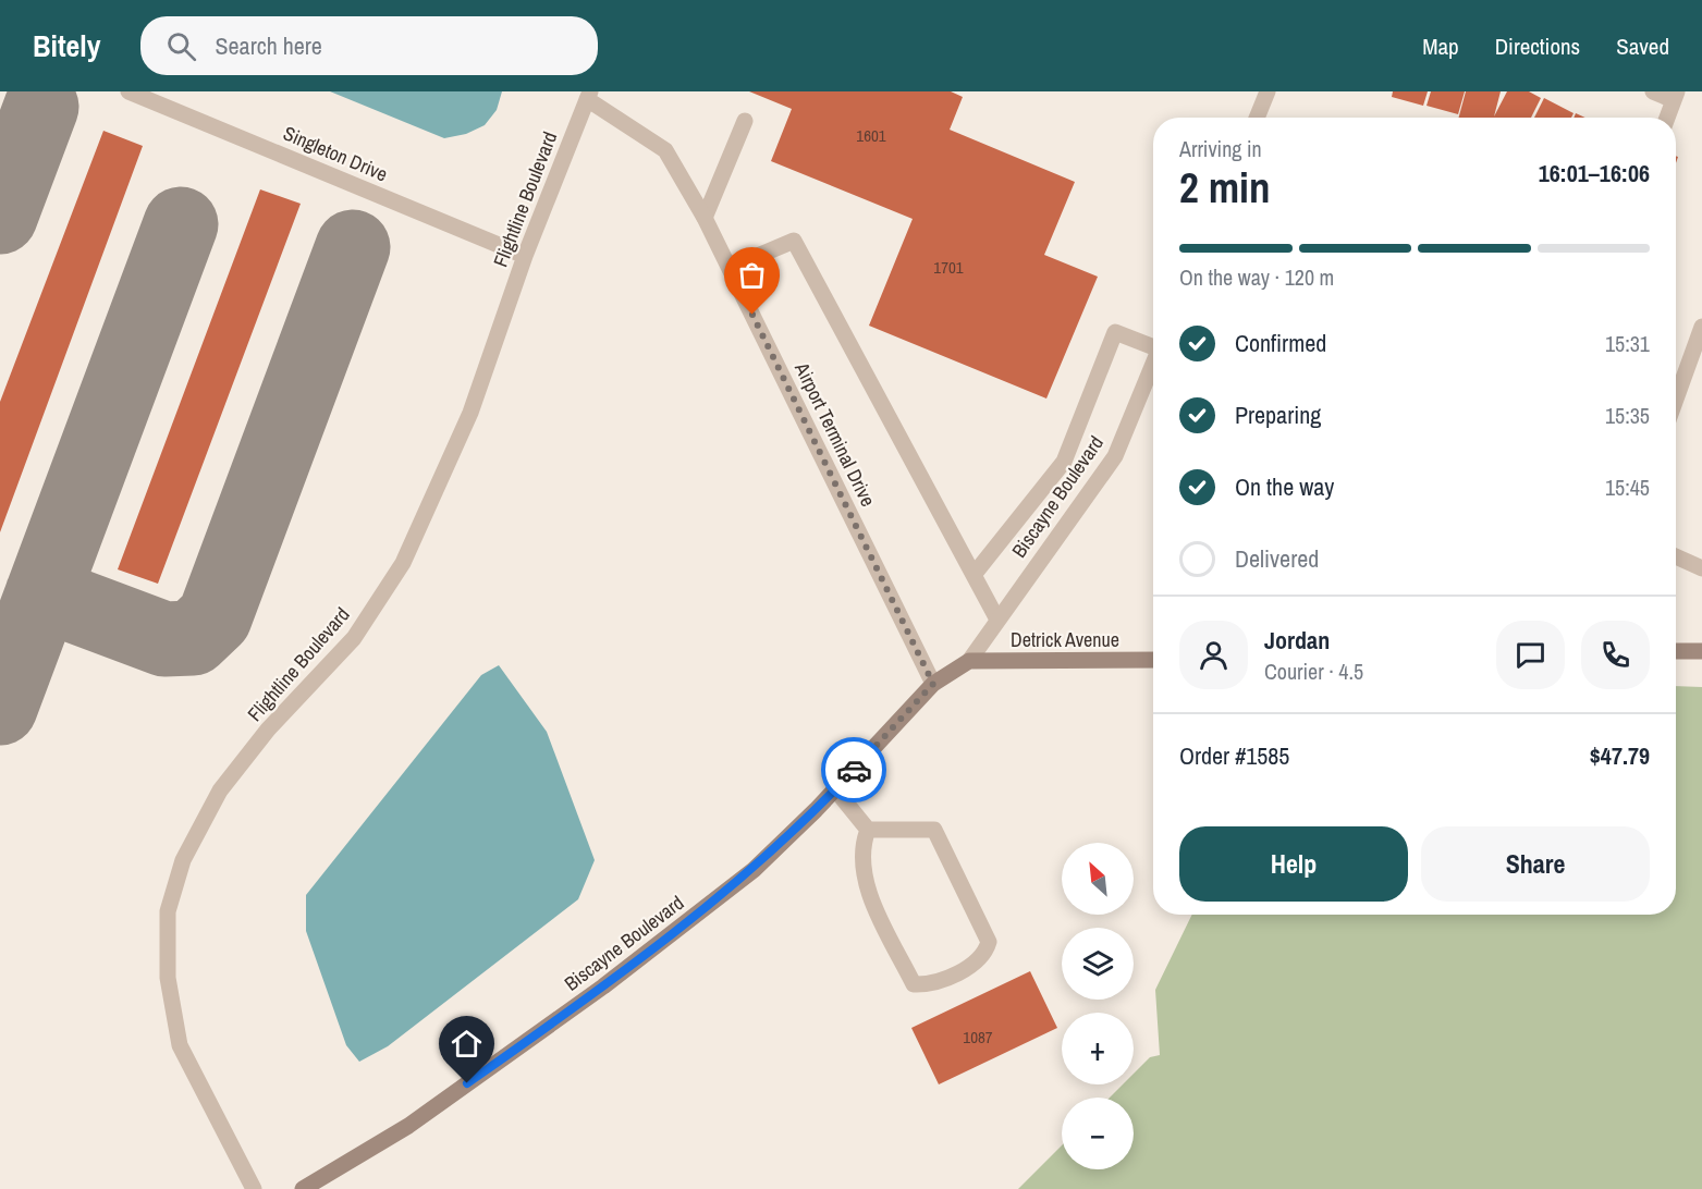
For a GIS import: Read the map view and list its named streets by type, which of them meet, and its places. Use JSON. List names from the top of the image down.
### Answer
{
  "streets": {
    "street": [
      "Singleton Drive",
      "Flightline Boulevard",
      "Airport Terminal Drive",
      "Biscayne Boulevard",
      "Detrick Avenue"
    ]
  },
  "crossings": [
    ["Singleton Drive", "Flightline Boulevard"],
    ["Flightline Boulevard", "Airport Terminal Drive"],
    ["Airport Terminal Drive", "Biscayne Boulevard"],
    ["Biscayne Boulevard", "Detrick Avenue"]
  ],
  "house_numbers": ["1601", "1701", "1087"],
  "north": "top left",
  "page": {
    "header": "Bitely",
    "search": "Search here",
    "nav": ["Map", "Directions", "Saved"],
    "heading": ["2 min", "Arriving in", "16:01–16:06"],
    "panel": [
      "Jordan",
      "Courier · 4.5",
      "Order #1585",
      "$47.79"
    ],
    "bar": "On the way · 120 m",
    "list": [
      ["Confirmed", "15:31"],
      ["Preparing", "15:35"],
      ["On the way", "15:45"],
      "Delivered"
    ],
    "buttons": ["Help", "Share"],
    "map_buttons": ["+", "−"]
  }
}
